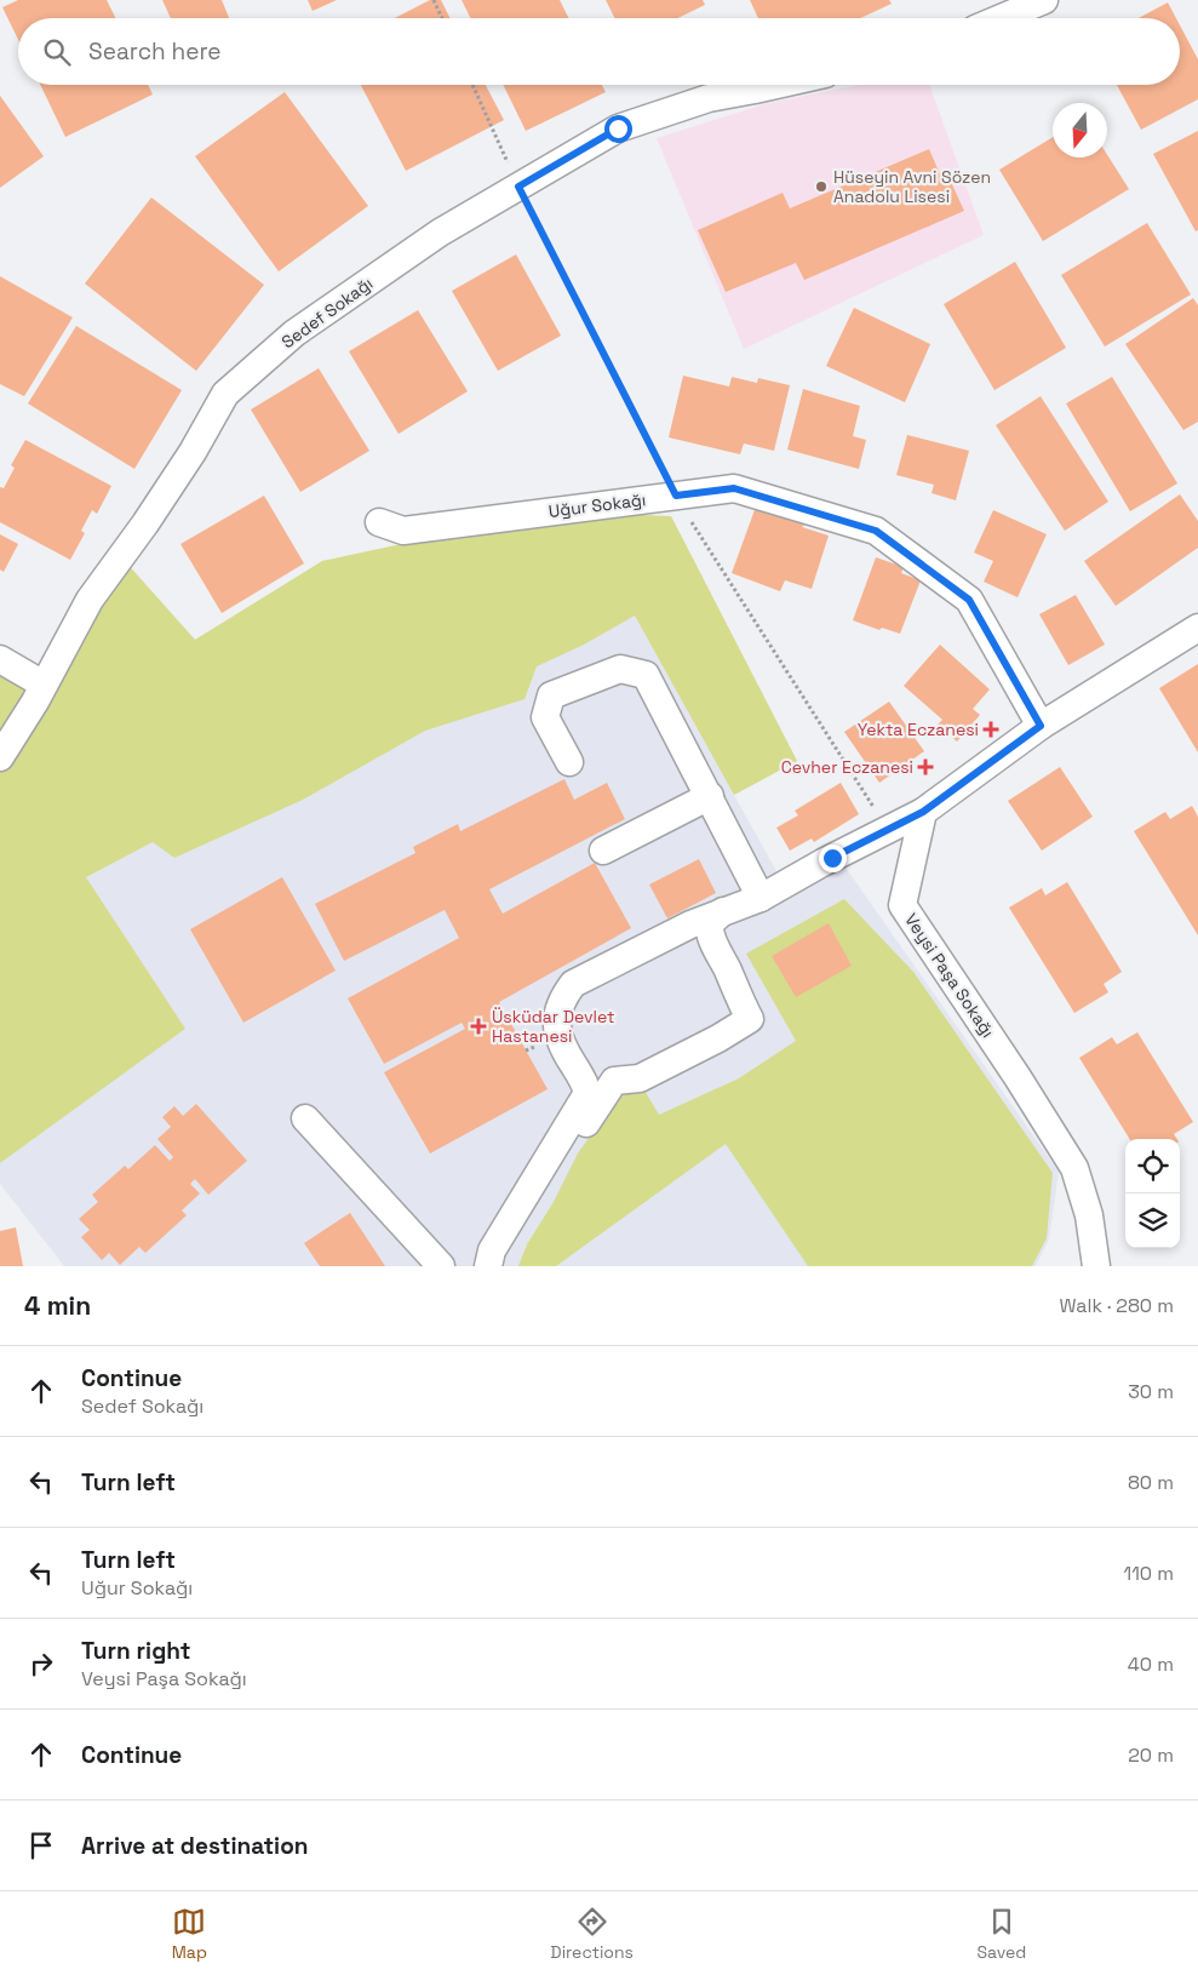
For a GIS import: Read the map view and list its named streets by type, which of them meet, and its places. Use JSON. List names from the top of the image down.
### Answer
{
  "streets": {
    "street": ["Sedef Sokağı", "Uğur Sokağı", "Veysi Paşa Sokağı"]
  },
  "places": {
    "other": ["Hüseyin Avni Sözen Anadolu Lisesi"],
    "health": ["Yekta Eczanesi", "Cevher Eczanesi", "Üsküdar Devlet Hastanesi"]
  },
  "north": "bottom",
  "page": {
    "search": "Search here",
    "heading": ["4 min", "Walk · 280 m"],
    "list": [
      ["Continue", "Sedef Sokağı", "30 m"],
      ["Turn left", "80 m"],
      ["Turn left", "Uğur Sokağı", "110 m"],
      ["Turn right", "Veysi Paşa Sokağı", "40 m"],
      ["Continue", "20 m"],
      "Arrive at destination"
    ],
    "nav": ["Map", "Directions", "Saved"]
  }
}
